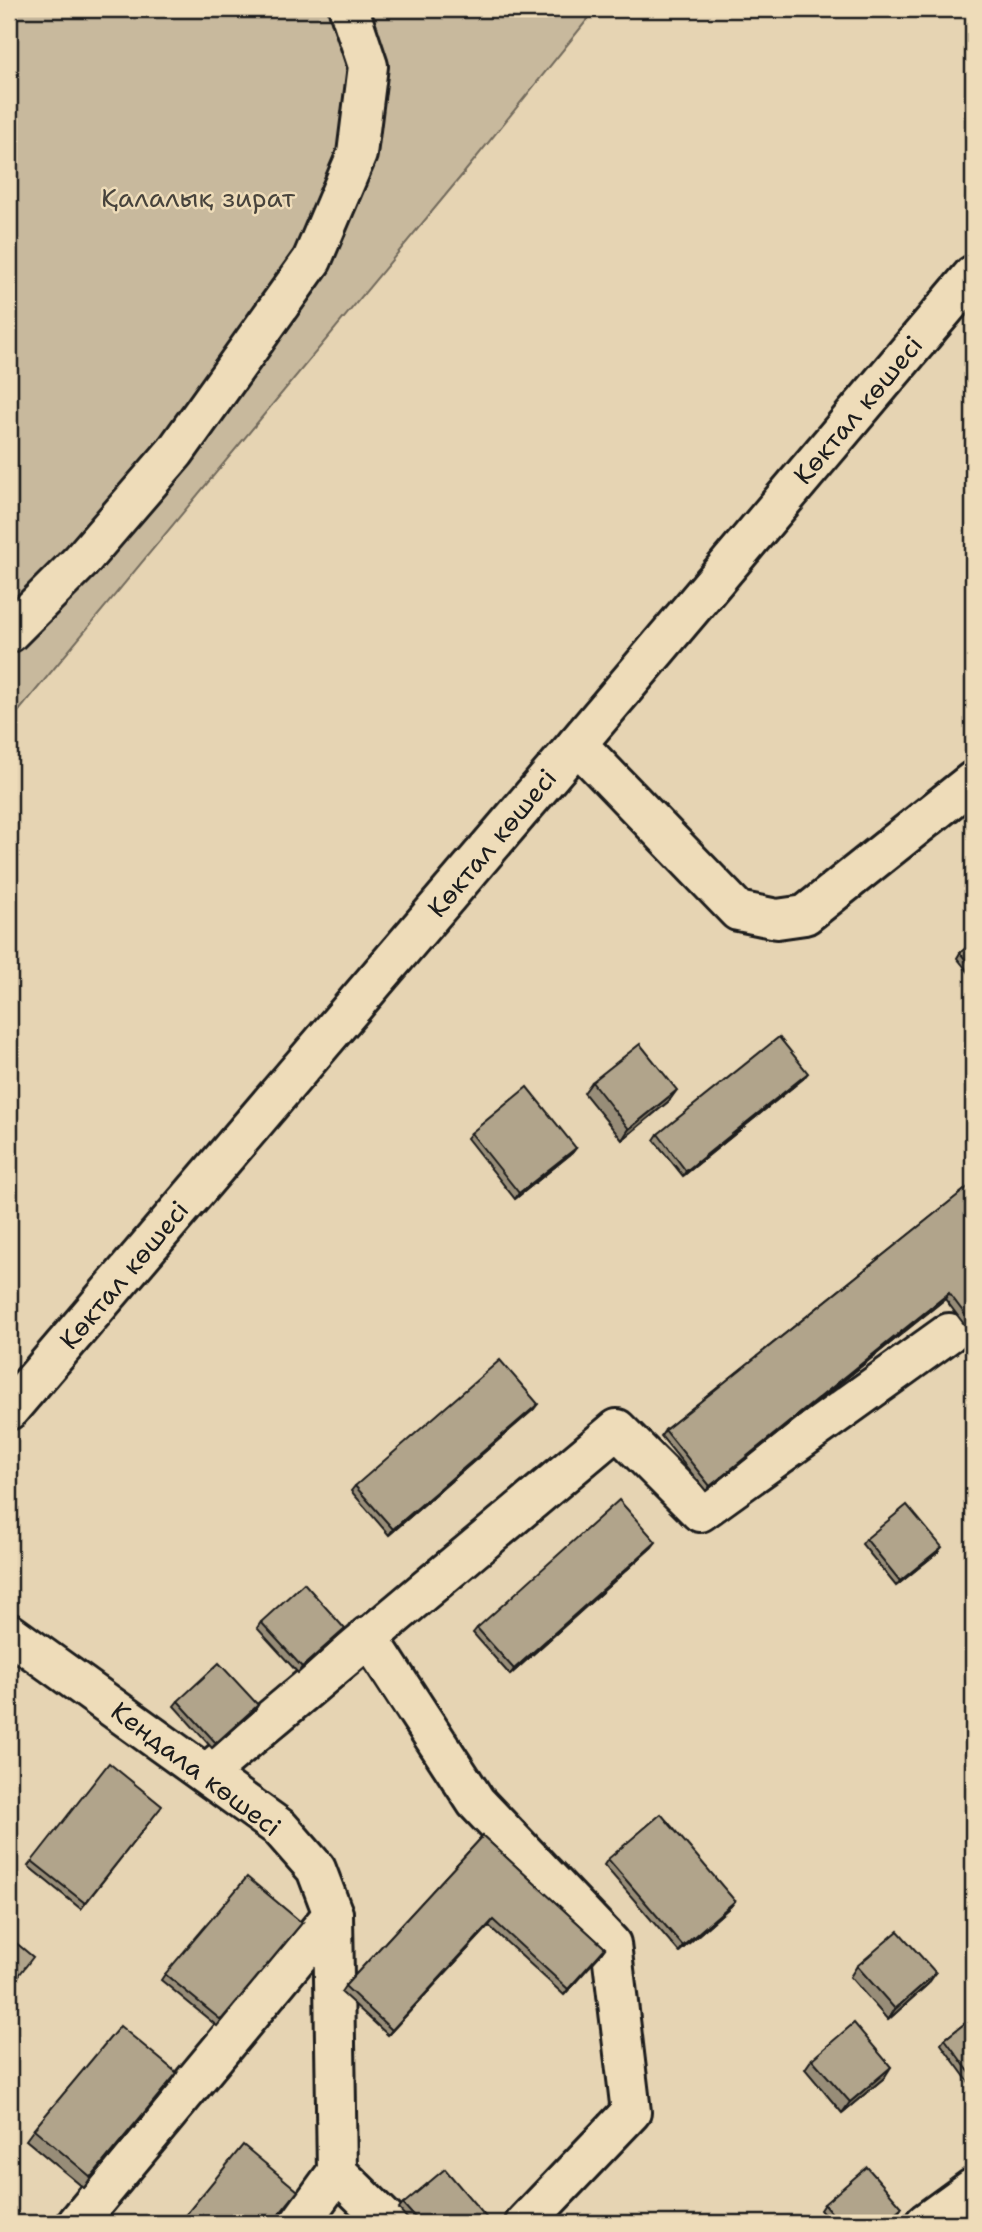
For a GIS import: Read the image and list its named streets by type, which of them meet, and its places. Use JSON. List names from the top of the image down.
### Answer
{
  "streets": {
    "street": ["Көктал көшесі", "Кендала көшесі"]
  },
  "parks": ["Қалалық зират"]
}
